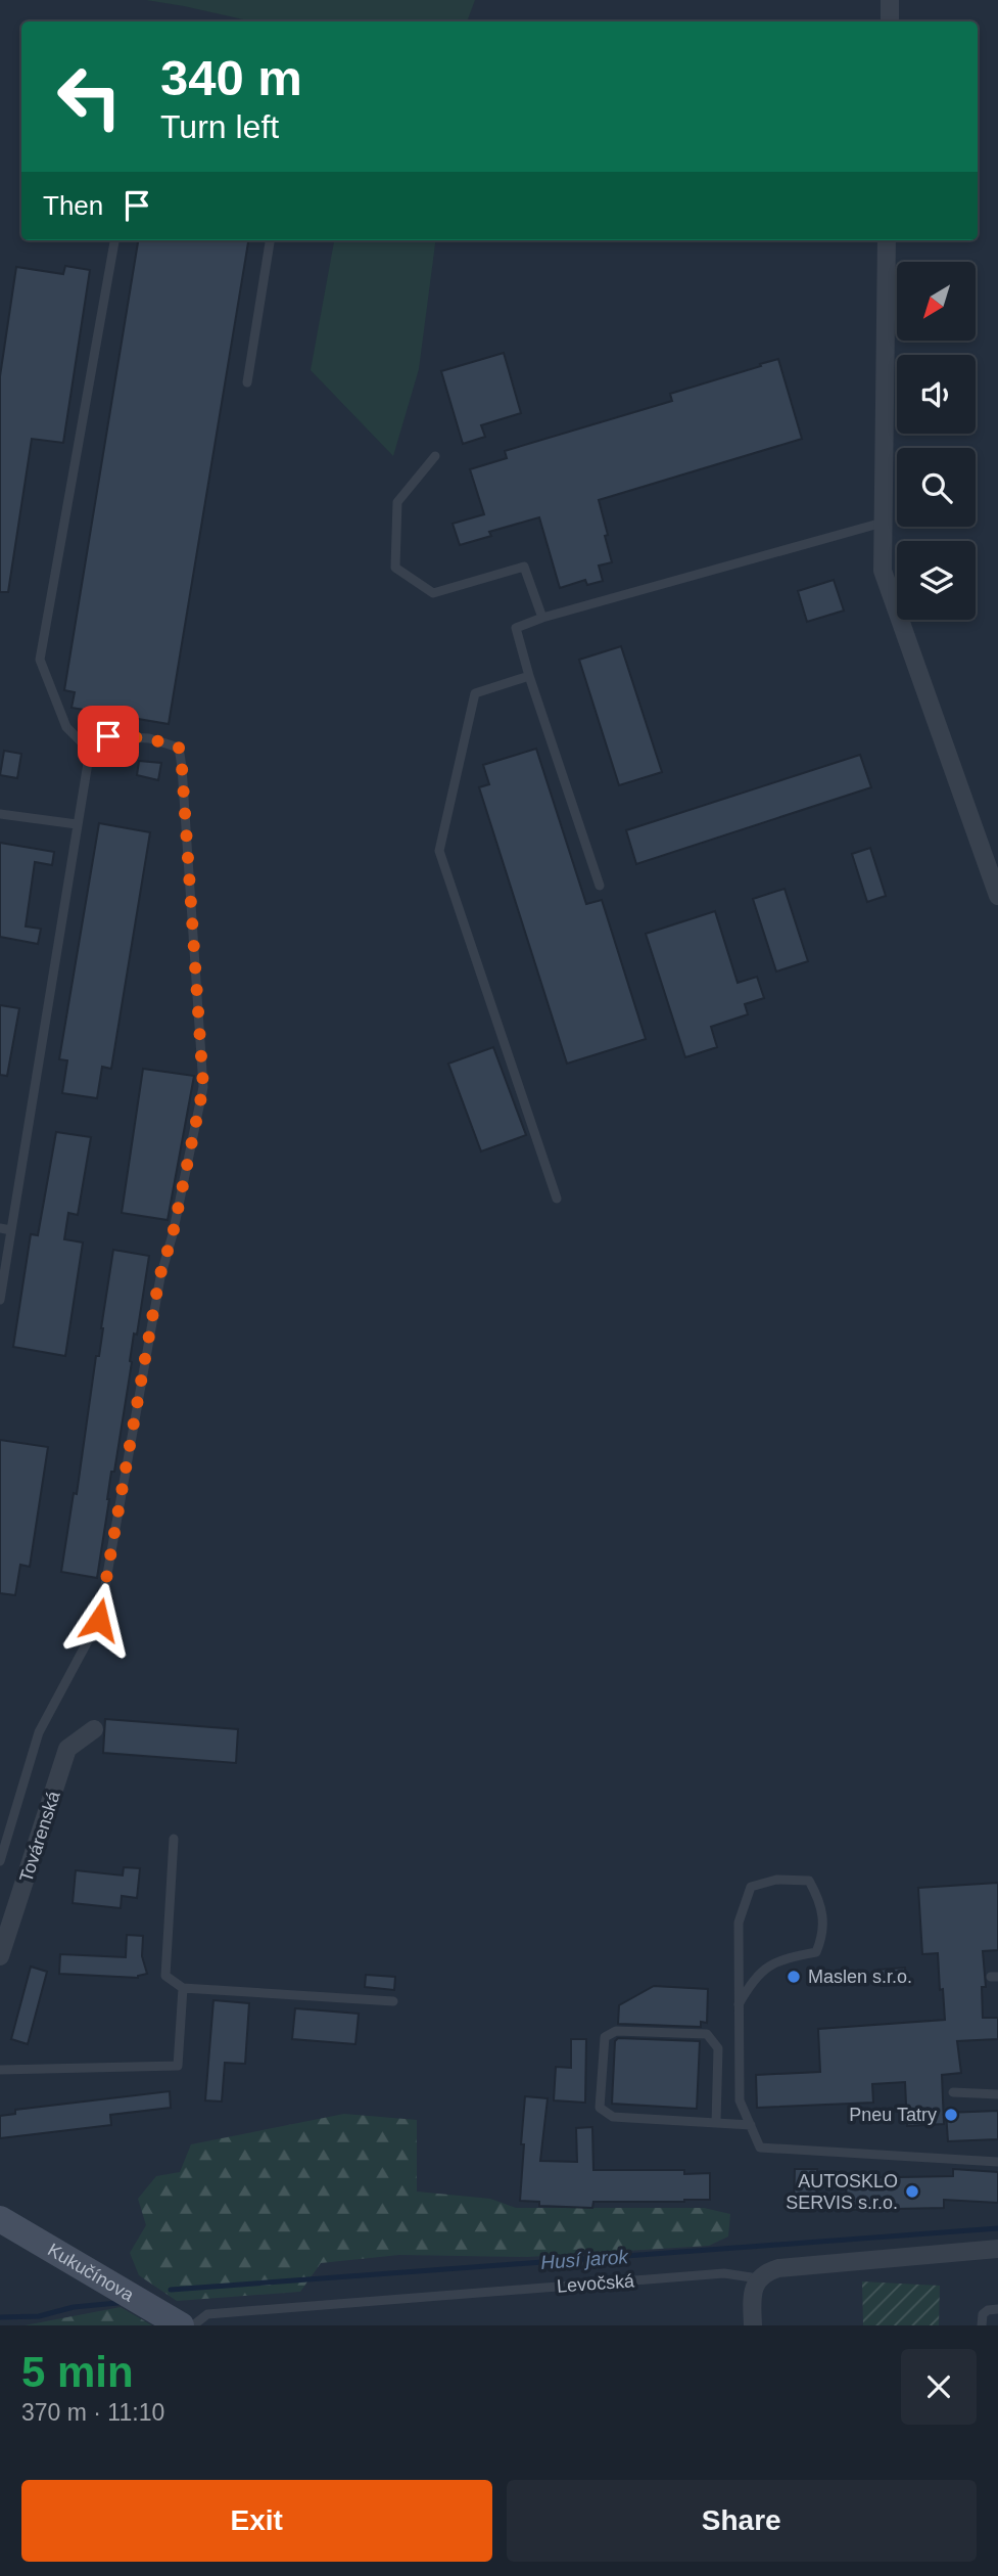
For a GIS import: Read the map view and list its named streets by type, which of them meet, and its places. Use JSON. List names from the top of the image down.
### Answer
{
  "streets": {
    "street": ["Továrenská", "Kukučínova", "Levočská"]
  },
  "water": ["Husí jarok"],
  "places": ["Maslen s.r.o.", "Pneu Tatry", "AUTOSKLO SERVIS s.r.o."],
  "north": "bottom left",
  "page": {
    "turn": ["340 m", "Turn left"],
    "then": "Then",
    "heading": ["5 min", "370 m · 11:10"],
    "buttons": ["Exit", "Share"]
  }
}
